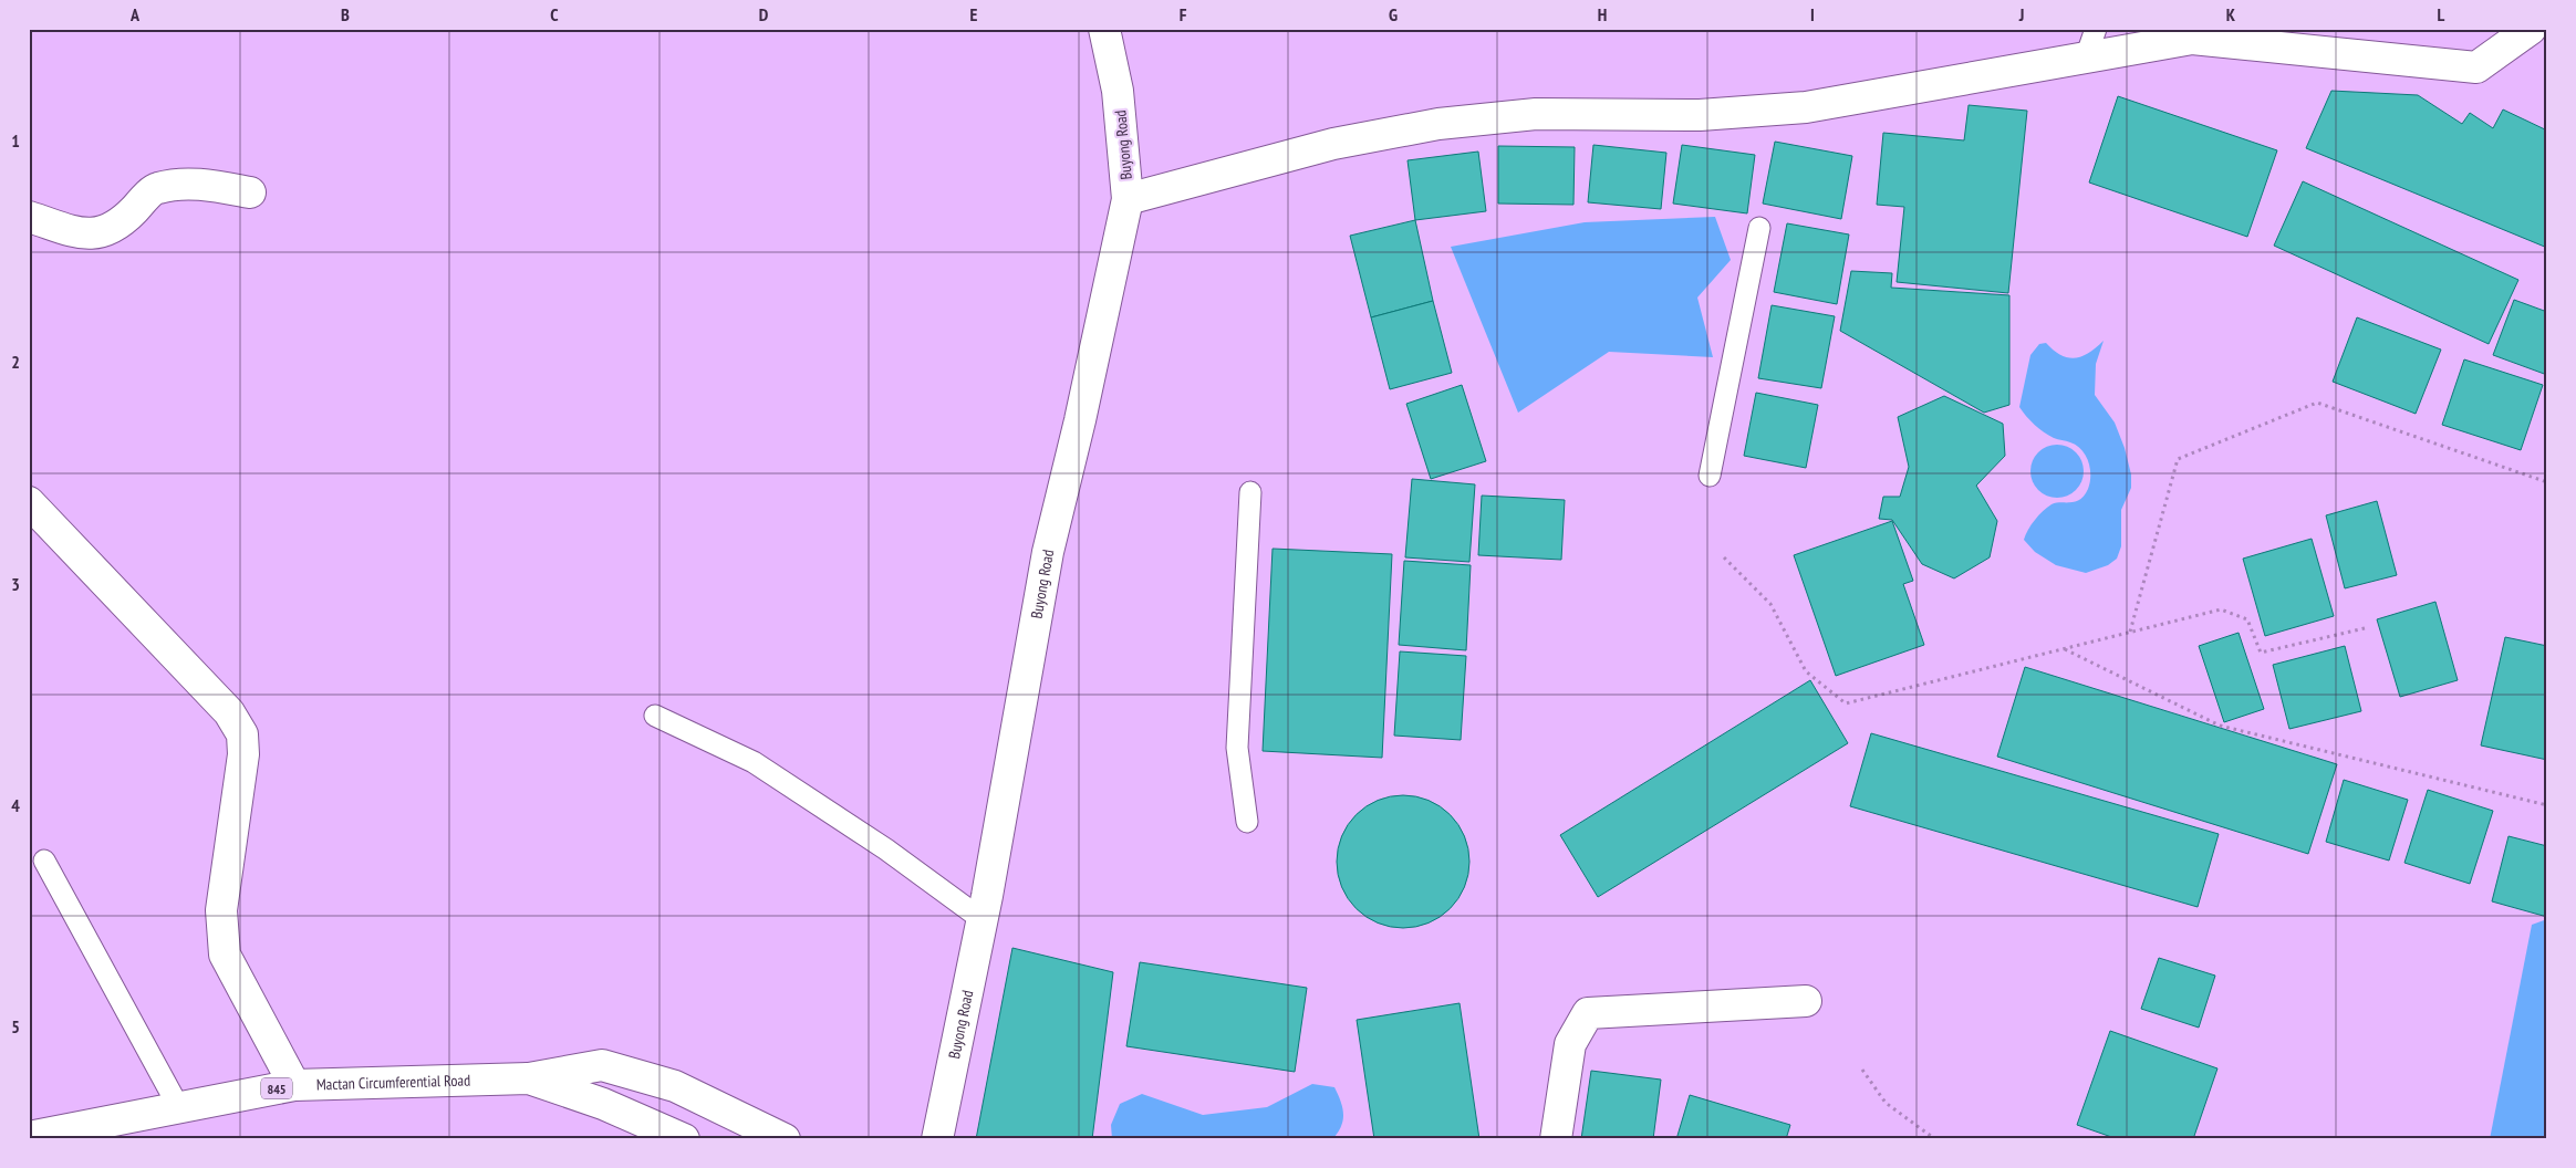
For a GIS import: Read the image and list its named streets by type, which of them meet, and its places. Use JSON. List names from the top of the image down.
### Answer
{
  "streets": {
    "street": ["Buyong Road", "Mactan Circumferential Road", "845"]
  },
  "grid": {
    "columns": [
      "A",
      "B",
      "C",
      "D",
      "E",
      "F",
      "G",
      "H",
      "I",
      "J",
      "K",
      "L"
    ],
    "rows": [
      "1",
      "2",
      "3",
      "4",
      "5"
    ]
  }
}
